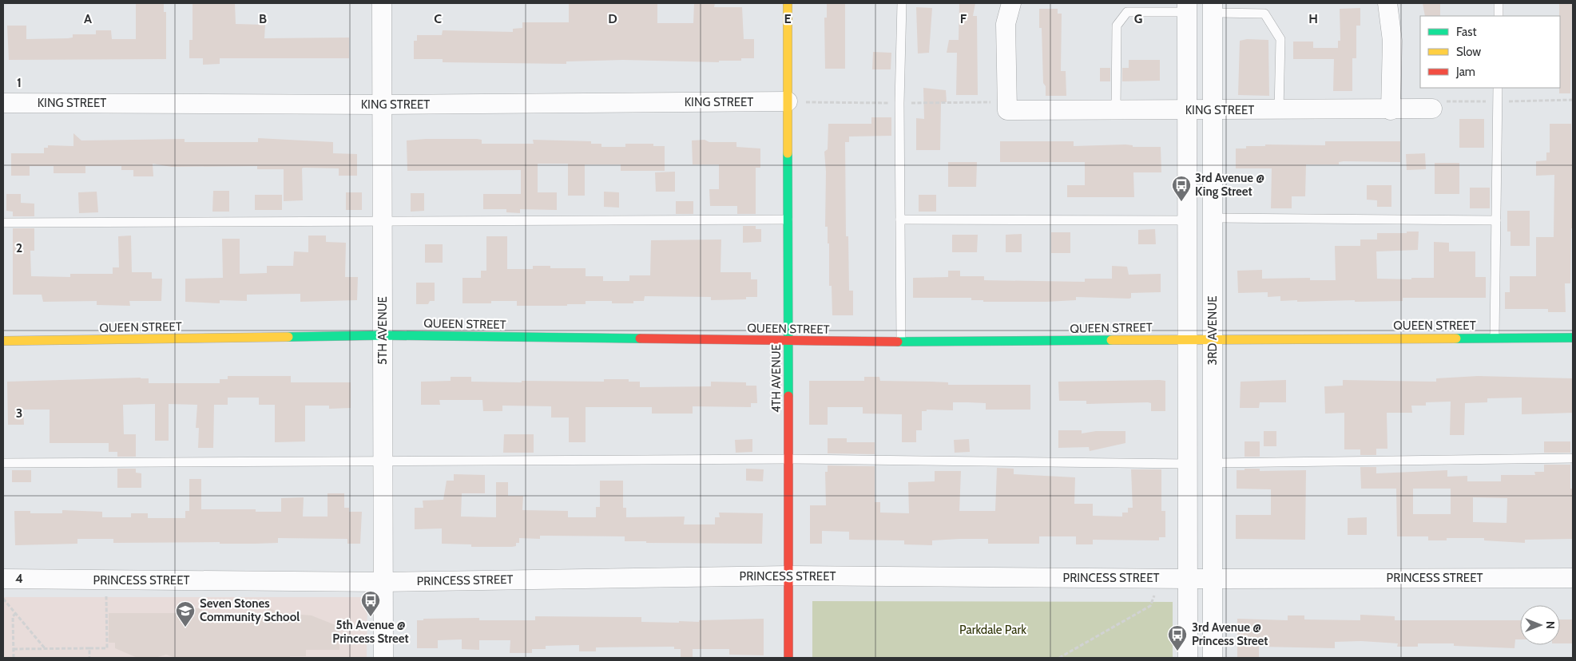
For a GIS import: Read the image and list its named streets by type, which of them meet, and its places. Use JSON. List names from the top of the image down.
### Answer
{
  "streets": {
    "street": [
      "KING STREET",
      "QUEEN STREET",
      "5TH AVENUE",
      "3RD AVENUE",
      "4TH AVENUE",
      "PRINCESS STREET"
    ]
  },
  "crossings": [
    ["KING STREET", "5TH AVENUE"],
    ["KING STREET", "3RD AVENUE"],
    ["KING STREET", "4TH AVENUE"],
    ["QUEEN STREET", "5TH AVENUE"],
    ["QUEEN STREET", "3RD AVENUE"],
    ["QUEEN STREET", "4TH AVENUE"],
    ["5TH AVENUE", "PRINCESS STREET"],
    ["3RD AVENUE", "PRINCESS STREET"],
    ["4TH AVENUE", "PRINCESS STREET"]
  ],
  "parks": ["Parkdale Park"],
  "places": {
    "bus stop": ["3rd Avenue @ King Street", "5th Avenue @ Princess Street", "3rd Avenue @ Princess Street"],
    "school or university": ["Seven Stones Community School"]
  },
  "legend": ["Fast", "Slow", "Jam"],
  "north": "right",
  "grid": {
    "columns": [
      "A",
      "B",
      "C",
      "D",
      "E",
      "F",
      "G",
      "H"
    ],
    "rows": [
      "1",
      "2",
      "3",
      "4"
    ]
  }
}
